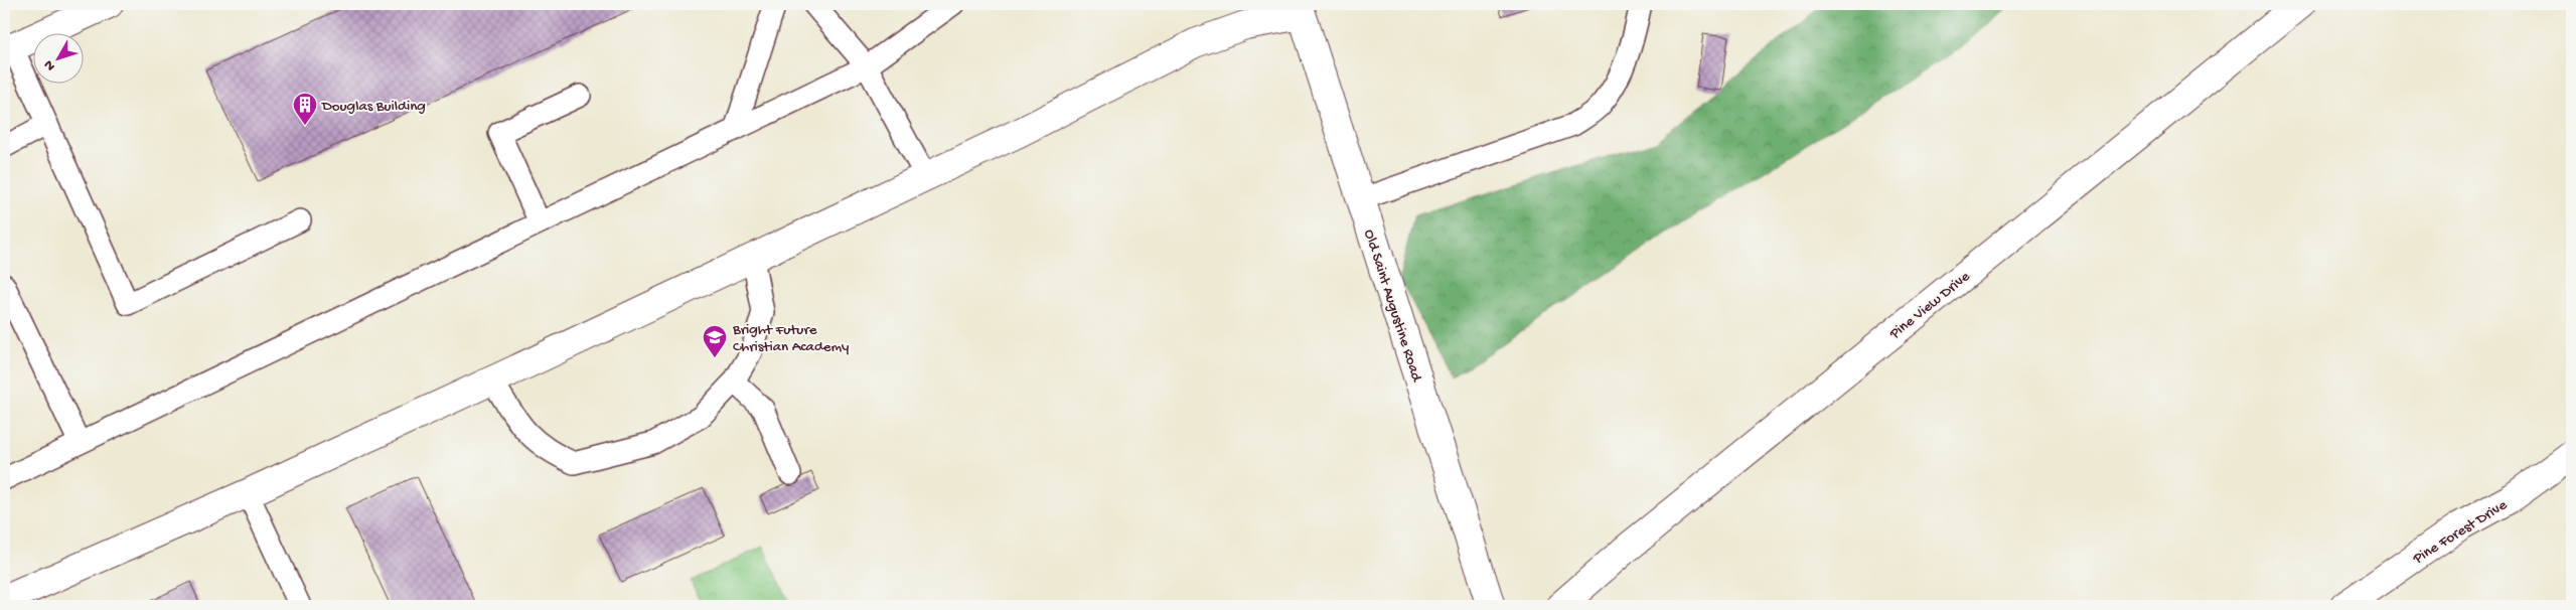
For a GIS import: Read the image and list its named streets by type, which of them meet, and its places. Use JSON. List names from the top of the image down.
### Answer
{
  "streets": {
    "street": ["Pine View Drive", "Old Saint Augustine Road", "Pine Forest Drive"]
  },
  "places": {
    "building": ["Douglas Building"],
    "school or university": ["Bright Future Christian Academy"]
  },
  "north": "bottom left"
}
